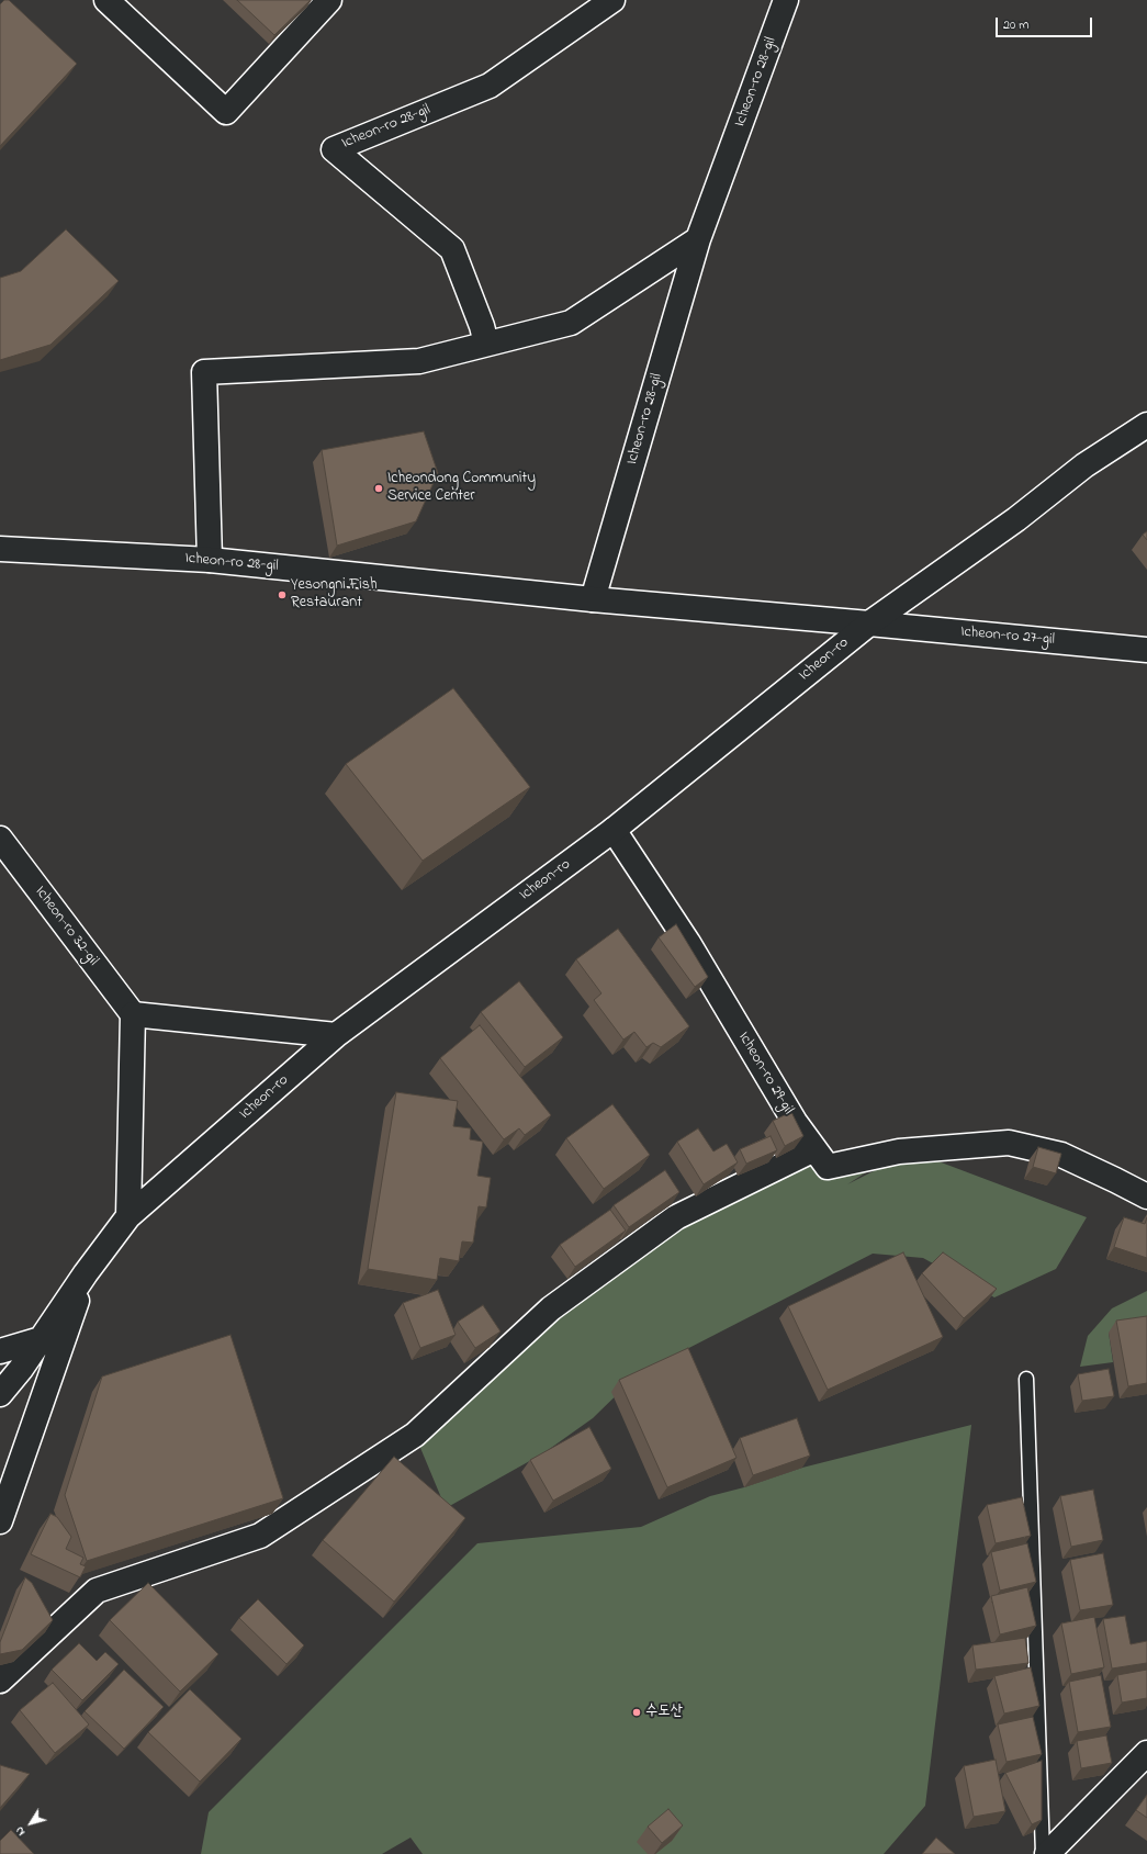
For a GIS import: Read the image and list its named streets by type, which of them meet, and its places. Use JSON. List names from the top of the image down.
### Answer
{
  "streets": {
    "street": [
      "Icheon-ro 28-gil",
      "Icheon-ro 27-gil",
      "Icheon-ro",
      "Icheon-ro 32-gil",
      "Icheon-ro 29-gil"
    ]
  },
  "crossings": [
    ["Icheon-ro 28-gil", "Icheon-ro 27-gil"],
    ["Icheon-ro 28-gil", "Icheon-ro"],
    ["Icheon-ro 27-gil", "Icheon-ro"],
    ["Icheon-ro", "Icheon-ro 29-gil"]
  ],
  "places": ["Icheondong Community Service Center", "Yesongni Fish Restaurant", "수도산"],
  "scale_bar": "20 m",
  "north": "bottom left"
}
